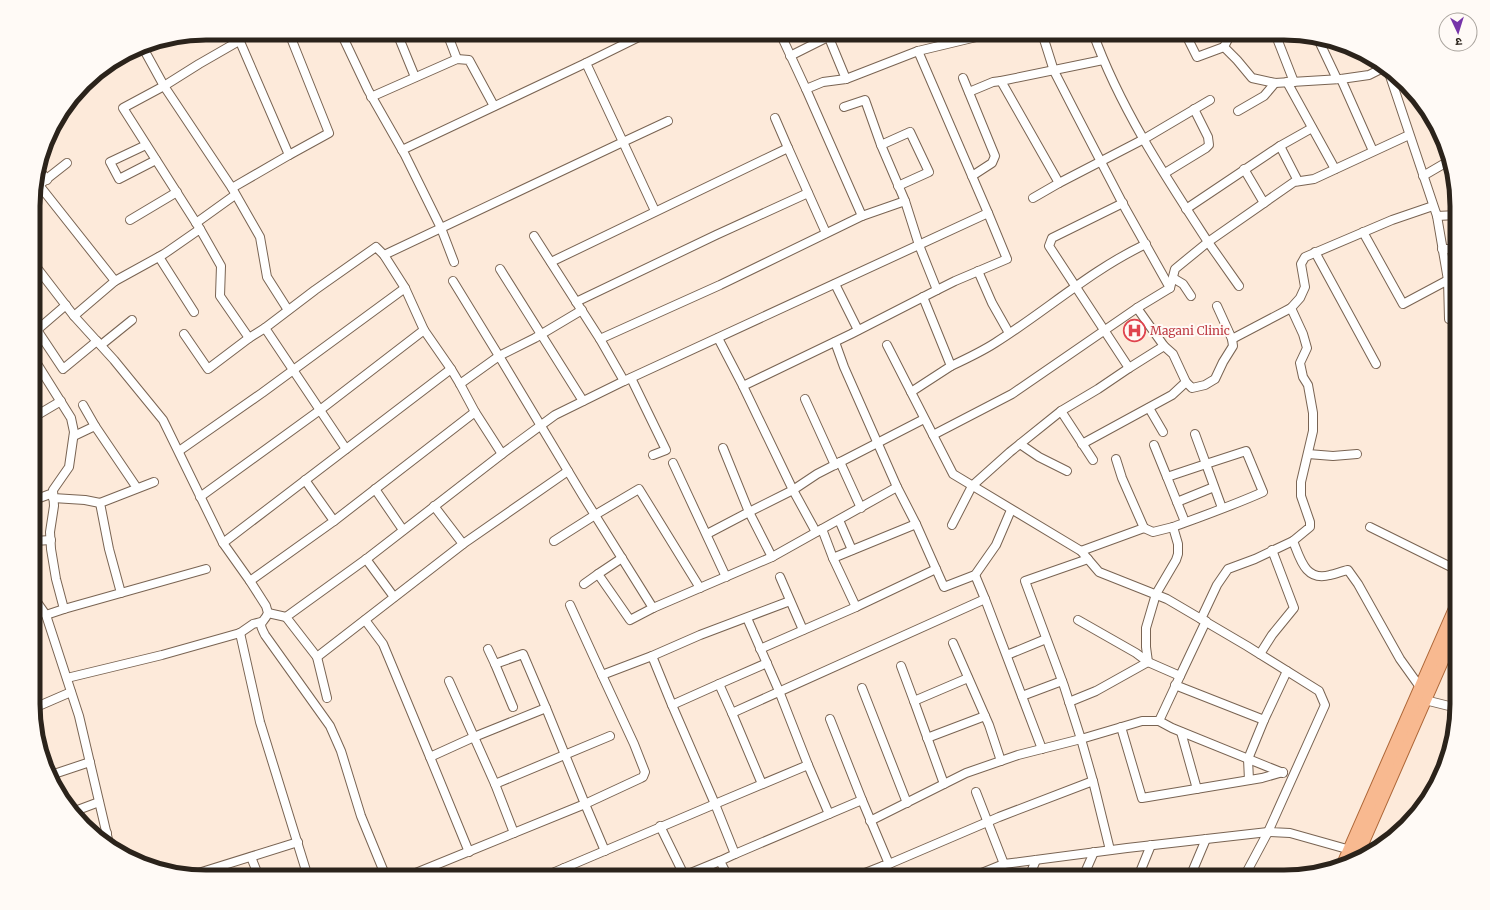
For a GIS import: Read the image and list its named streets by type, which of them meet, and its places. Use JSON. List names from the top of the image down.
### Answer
{
  "places": {
    "hospital": ["Magani Clinic"]
  },
  "north": "bottom"
}
